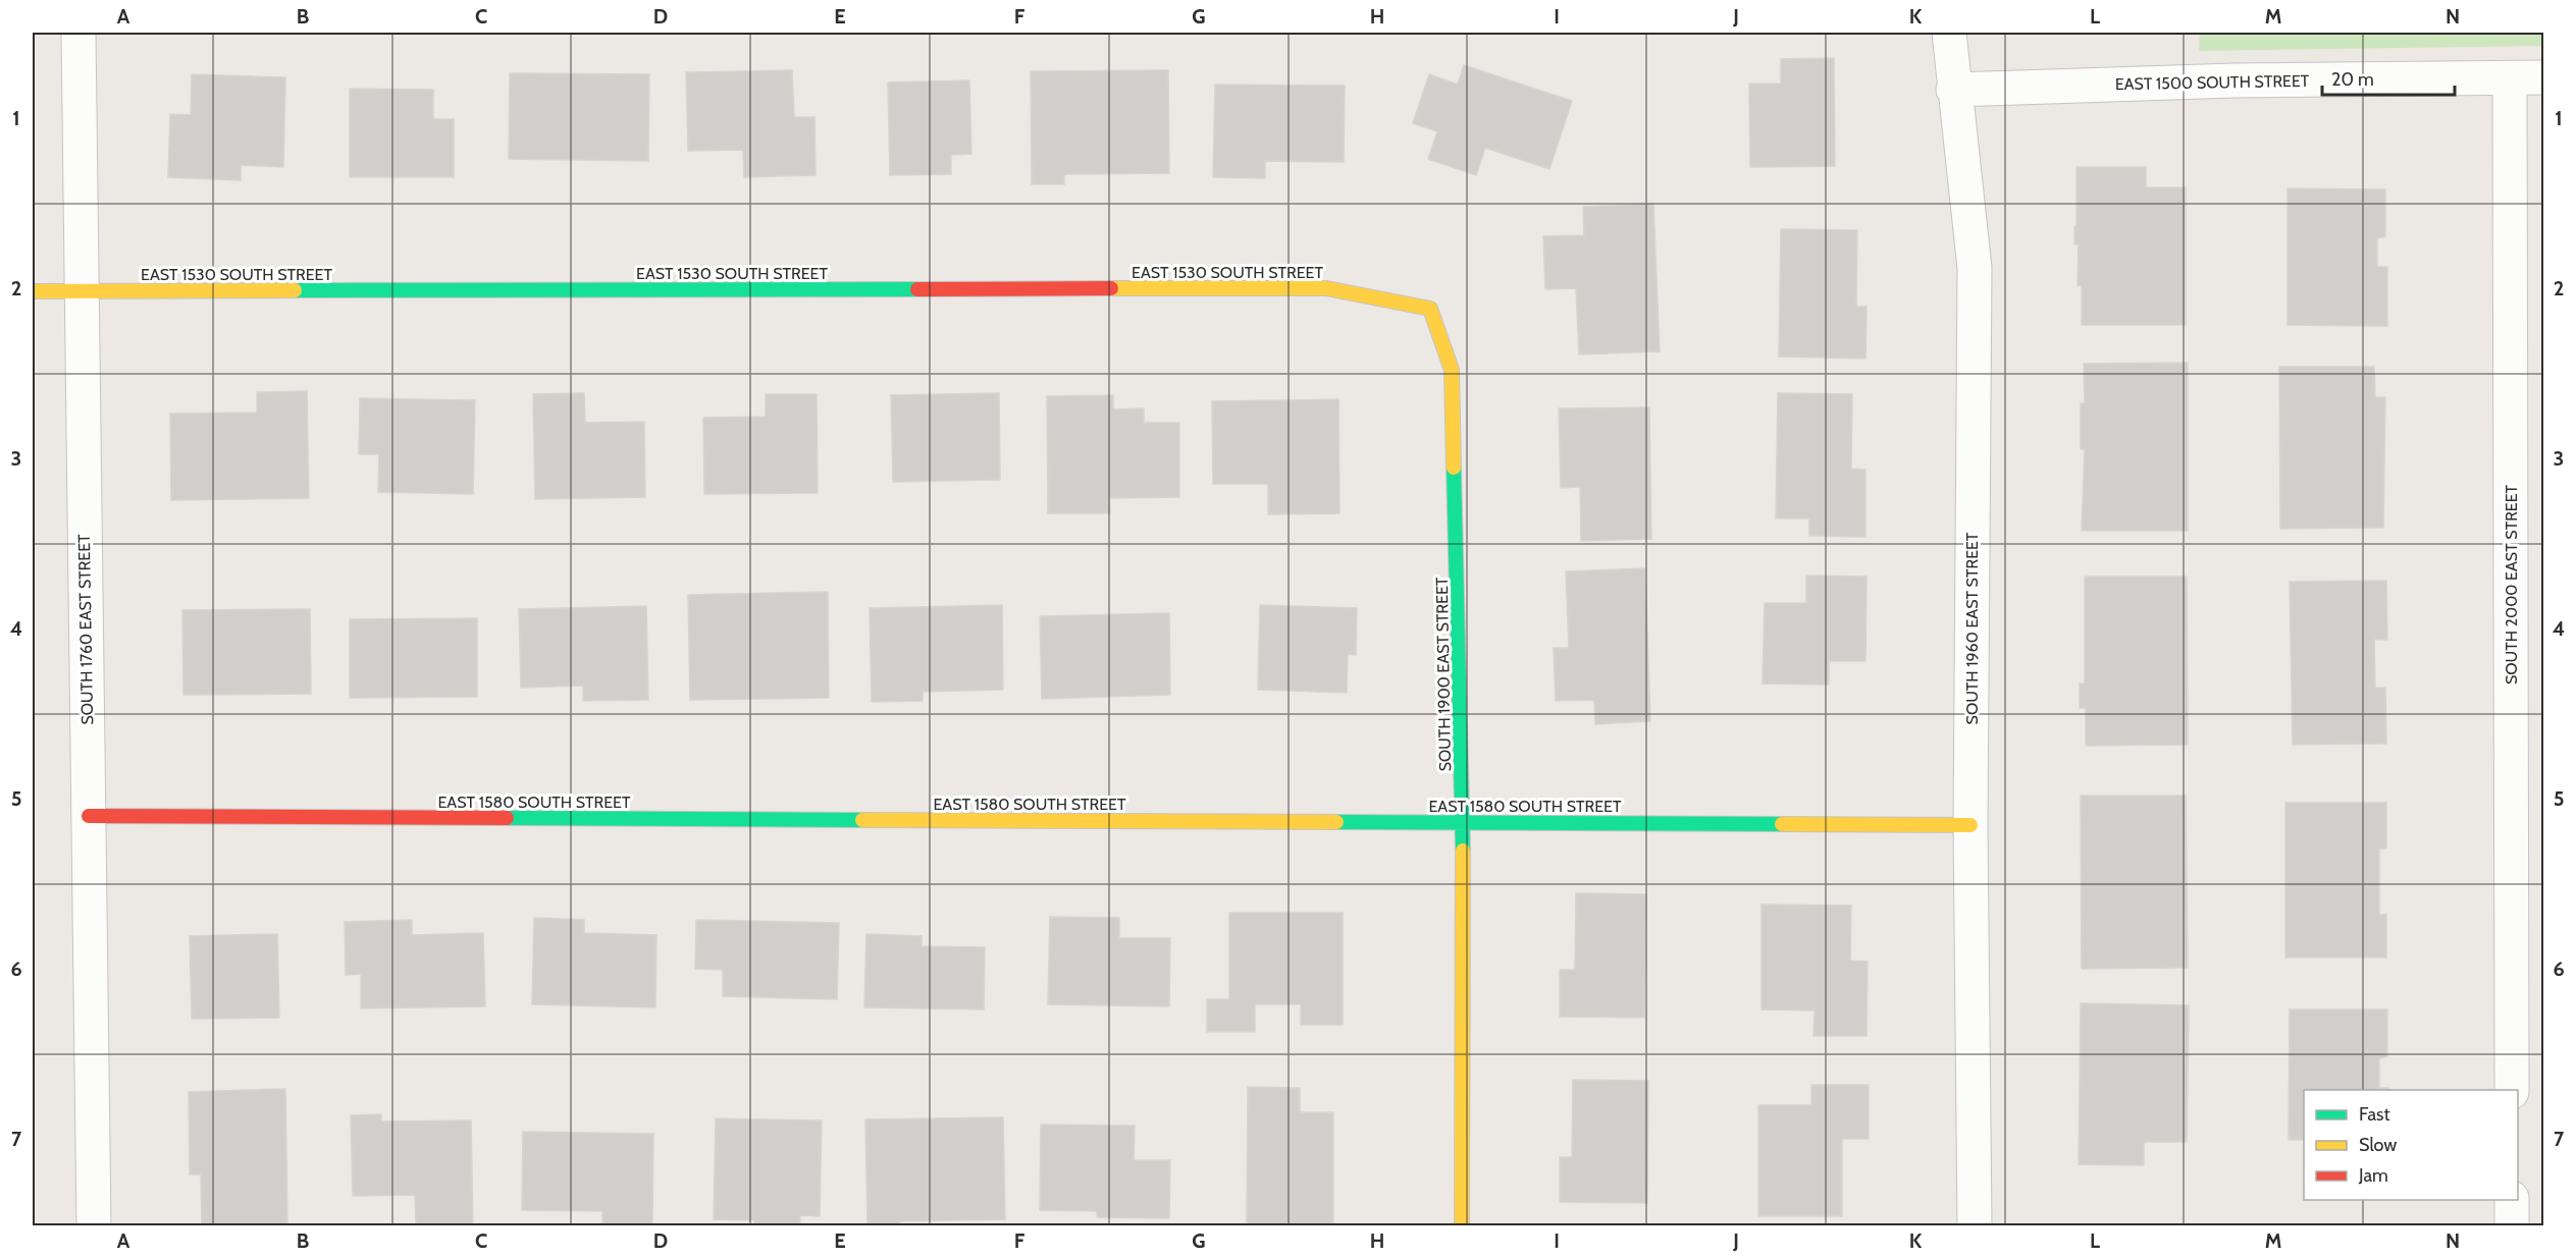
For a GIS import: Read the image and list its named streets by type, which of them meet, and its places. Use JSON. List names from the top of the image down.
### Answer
{
  "streets": {
    "street": [
      "EAST 1500 SOUTH STREET",
      "EAST 1530 SOUTH STREET",
      "SOUTH 2000 EAST STREET",
      "SOUTH 1960 EAST STREET",
      "SOUTH 1760 EAST STREET",
      "SOUTH 1900 EAST STREET",
      "EAST 1580 SOUTH STREET"
    ]
  },
  "crossings": [
    ["EAST 1500 SOUTH STREET", "SOUTH 2000 EAST STREET"],
    ["EAST 1500 SOUTH STREET", "SOUTH 1960 EAST STREET"],
    ["EAST 1530 SOUTH STREET", "SOUTH 1760 EAST STREET"],
    ["EAST 1530 SOUTH STREET", "SOUTH 1900 EAST STREET"],
    ["SOUTH 1960 EAST STREET", "EAST 1580 SOUTH STREET"],
    ["SOUTH 1760 EAST STREET", "EAST 1580 SOUTH STREET"],
    ["SOUTH 1900 EAST STREET", "EAST 1580 SOUTH STREET"]
  ],
  "legend": ["Fast", "Slow", "Jam"],
  "scale_bar": "20 m",
  "grid": {
    "columns": [
      "A",
      "B",
      "C",
      "D",
      "E",
      "F",
      "G",
      "H",
      "I",
      "J",
      "K",
      "L",
      "M",
      "N"
    ],
    "rows": [
      "1",
      "2",
      "3",
      "4",
      "5",
      "6",
      "7"
    ]
  }
}
